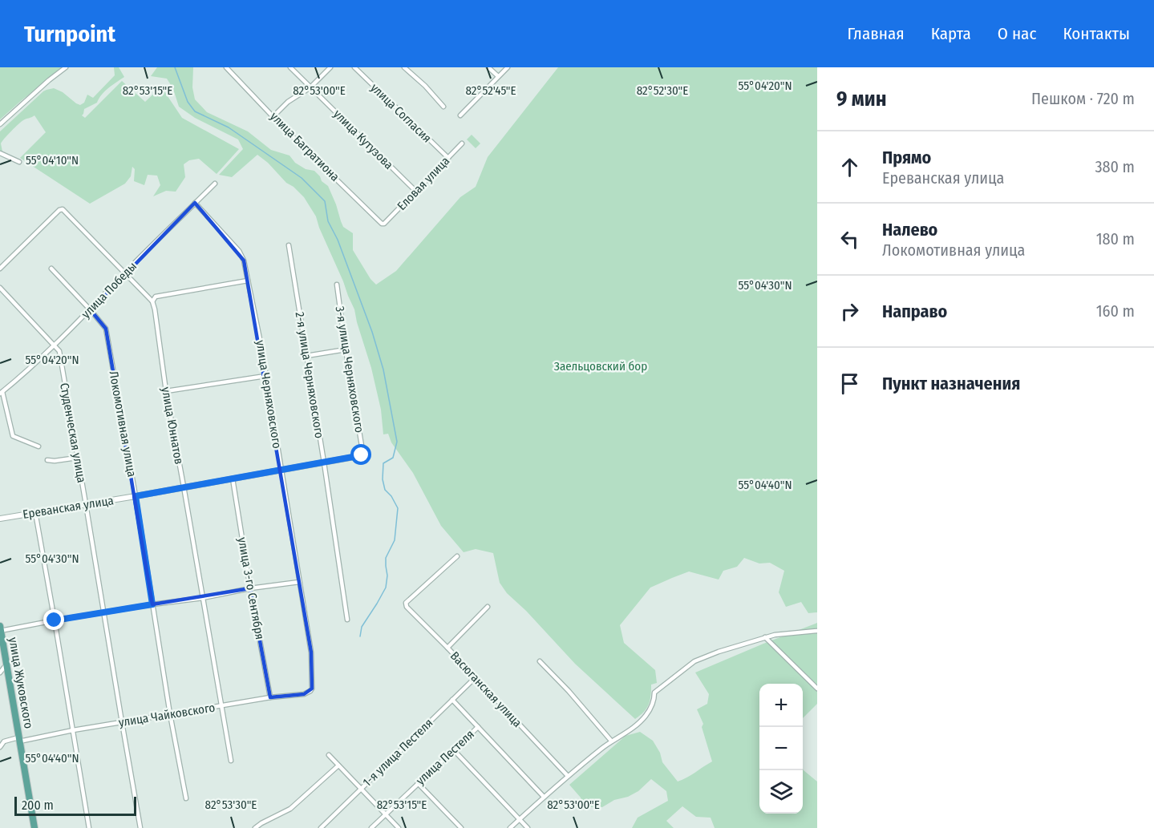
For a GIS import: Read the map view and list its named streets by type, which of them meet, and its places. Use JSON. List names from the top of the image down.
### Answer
{
  "streets": {
    "main road": ["улица Жуковского"],
    "street": [
      "улица Согласия",
      "улица Кутузова",
      "улица Багратиона",
      "Еловая улица",
      "улица Победы",
      "3-я улица Черняховского",
      "2-я улица Черняховского",
      "улица Черняховского",
      "Локомотивная улица",
      "улица Юннатов",
      "Студенческая улица",
      "Ереванская улица",
      "улица 3-го Сентября",
      "Васюганская улица",
      "улица Чайковского",
      "1-я улица Пестеля",
      "улица Пестеля"
    ]
  },
  "crossings": [
    ["улица Согласия", "Еловая улица"],
    ["улица Кутузова", "Еловая улица"],
    ["улица Багратиона", "Еловая улица"],
    ["улица Победы", "улица Черняховского"],
    ["улица Победы", "Локомотивная улица"],
    ["улица Победы", "Студенческая улица"],
    ["3-я улица Черняховского", "Ереванская улица"],
    ["2-я улица Черняховского", "Ереванская улица"],
    ["улица Черняховского", "Ереванская улица"],
    ["улица Черняховского", "улица Чайковского"],
    ["Локомотивная улица", "Ереванская улица"],
    ["Локомотивная улица", "улица Чайковского"],
    ["улица Юннатов", "Ереванская улица"],
    ["улица Юннатов", "улица Чайковского"],
    ["Студенческая улица", "Ереванская улица"],
    ["Студенческая улица", "улица Чайковского"],
    ["Ереванская улица", "улица 3-го Сентября"],
    ["улица 3-го Сентября", "улица Чайковского"],
    ["улица Жуковского", "улица Чайковского"],
    ["Васюганская улица", "1-я улица Пестеля"]
  ],
  "parks": ["Заельцовский бор"],
  "scale_bar": "200 m",
  "page": {
    "header": "Turnpoint",
    "nav": [
      "Главная",
      "Карта",
      "О нас",
      "Контакты"
    ],
    "heading": ["9 мин", "Пешком · 720 m"],
    "list": [
      ["Прямо", "Ереванская улица", "380 m"],
      ["Налево", "Локомотивная улица", "180 m"],
      ["Направо", "160 m"],
      "Пункт назначения"
    ],
    "map_buttons": ["+", "−"],
    "scale": "200 m"
  },
  "coordinates": [
    "55°04'20\"N",
    "82°53'15\"E",
    "82°53'00\"E",
    "82°52'45\"E",
    "82°52'30\"E",
    "55°04'10\"N",
    "55°04'30\"N",
    "55°04'40\"N",
    "82°53'30\"E"
  ]
}
